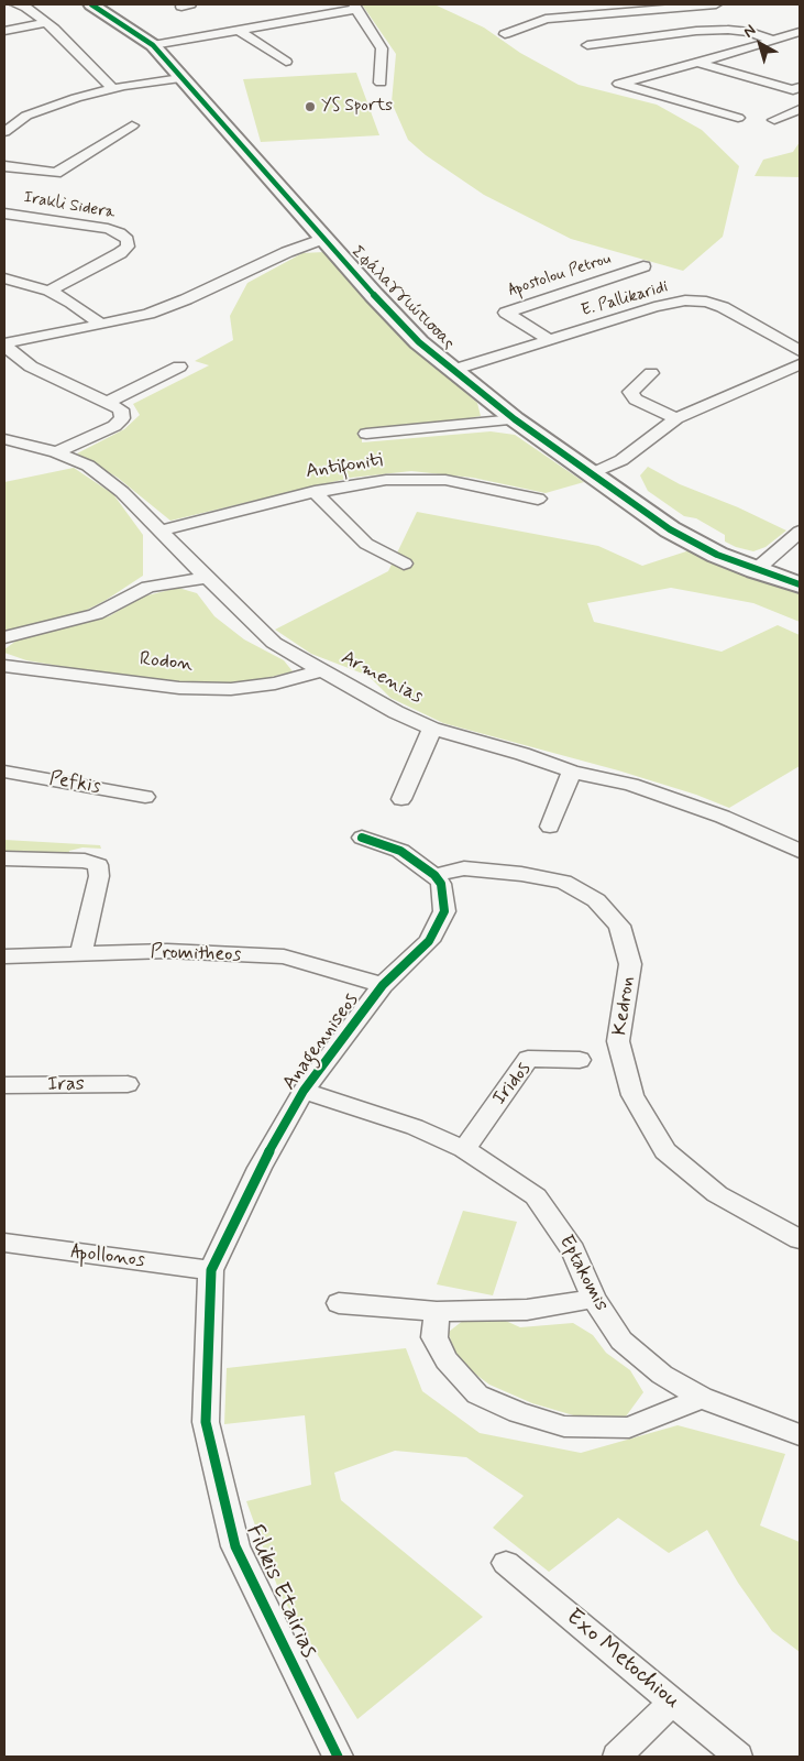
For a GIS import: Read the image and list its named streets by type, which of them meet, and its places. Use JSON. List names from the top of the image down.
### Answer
{
  "streets": {
    "street": [
      "Irakli Sidera",
      "Apostolou Petrou",
      "Σφάλαγγιώτισσας",
      "E. Pallikaridi",
      "Antifoniti",
      "Rodon",
      "Armenias",
      "Pefkis",
      "Promitheos",
      "Kedron",
      "Anagenniseos",
      "Iridos",
      "Iras",
      "Apollonos",
      "Eptakomis",
      "Filikis Etairias",
      "Exo Metochiou"
    ]
  },
  "crossings": [
    ["Apostolou Petrou", "E. Pallikaridi"],
    ["Σφάλαγγιώτισσας", "E. Pallikaridi"],
    ["Antifoniti", "Armenias"],
    ["Rodon", "Armenias"],
    ["Promitheos", "Anagenniseos"],
    ["Kedron", "Anagenniseos"],
    ["Anagenniseos", "Apollonos"],
    ["Anagenniseos", "Eptakomis"],
    ["Anagenniseos", "Filikis Etairias"],
    ["Iridos", "Eptakomis"],
    ["Apollonos", "Filikis Etairias"]
  ],
  "places": ["YS Sports"],
  "north": "top left"
}
